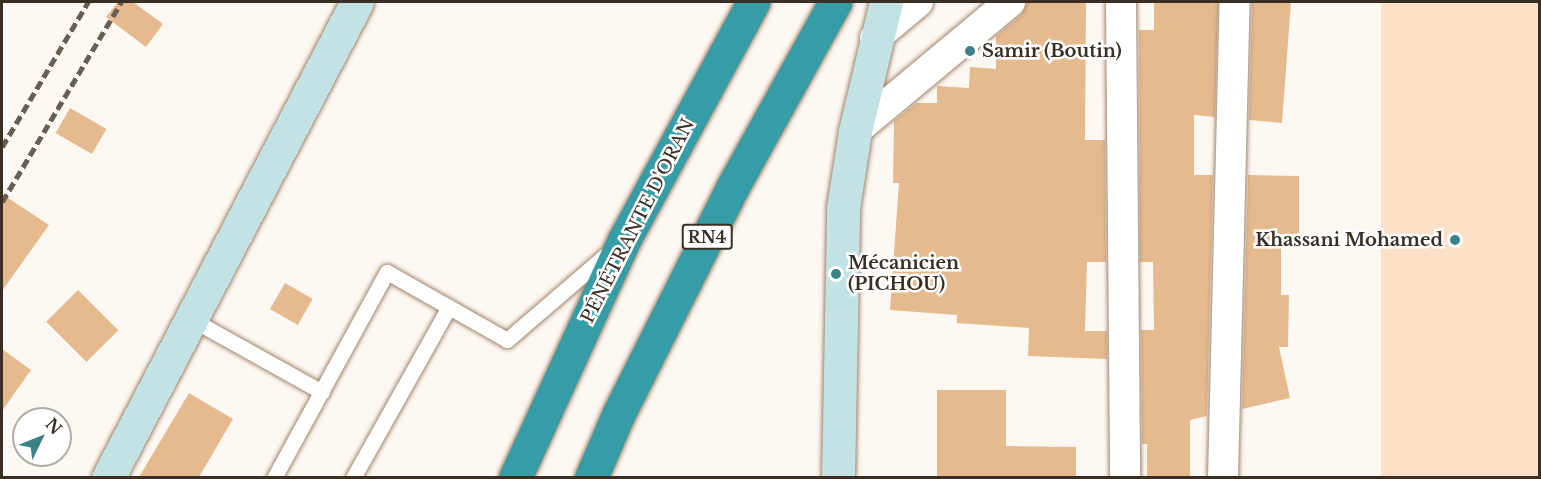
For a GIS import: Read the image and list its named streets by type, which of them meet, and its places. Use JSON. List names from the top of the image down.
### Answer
{
  "streets": {
    "highway": ["PÉNÉTRANTE D'ORAN", "RN4"]
  },
  "places": ["Samir (Boutin)", "Khassani Mohamed", "Mécanicien (PICHOU)"],
  "north": "top right"
}
